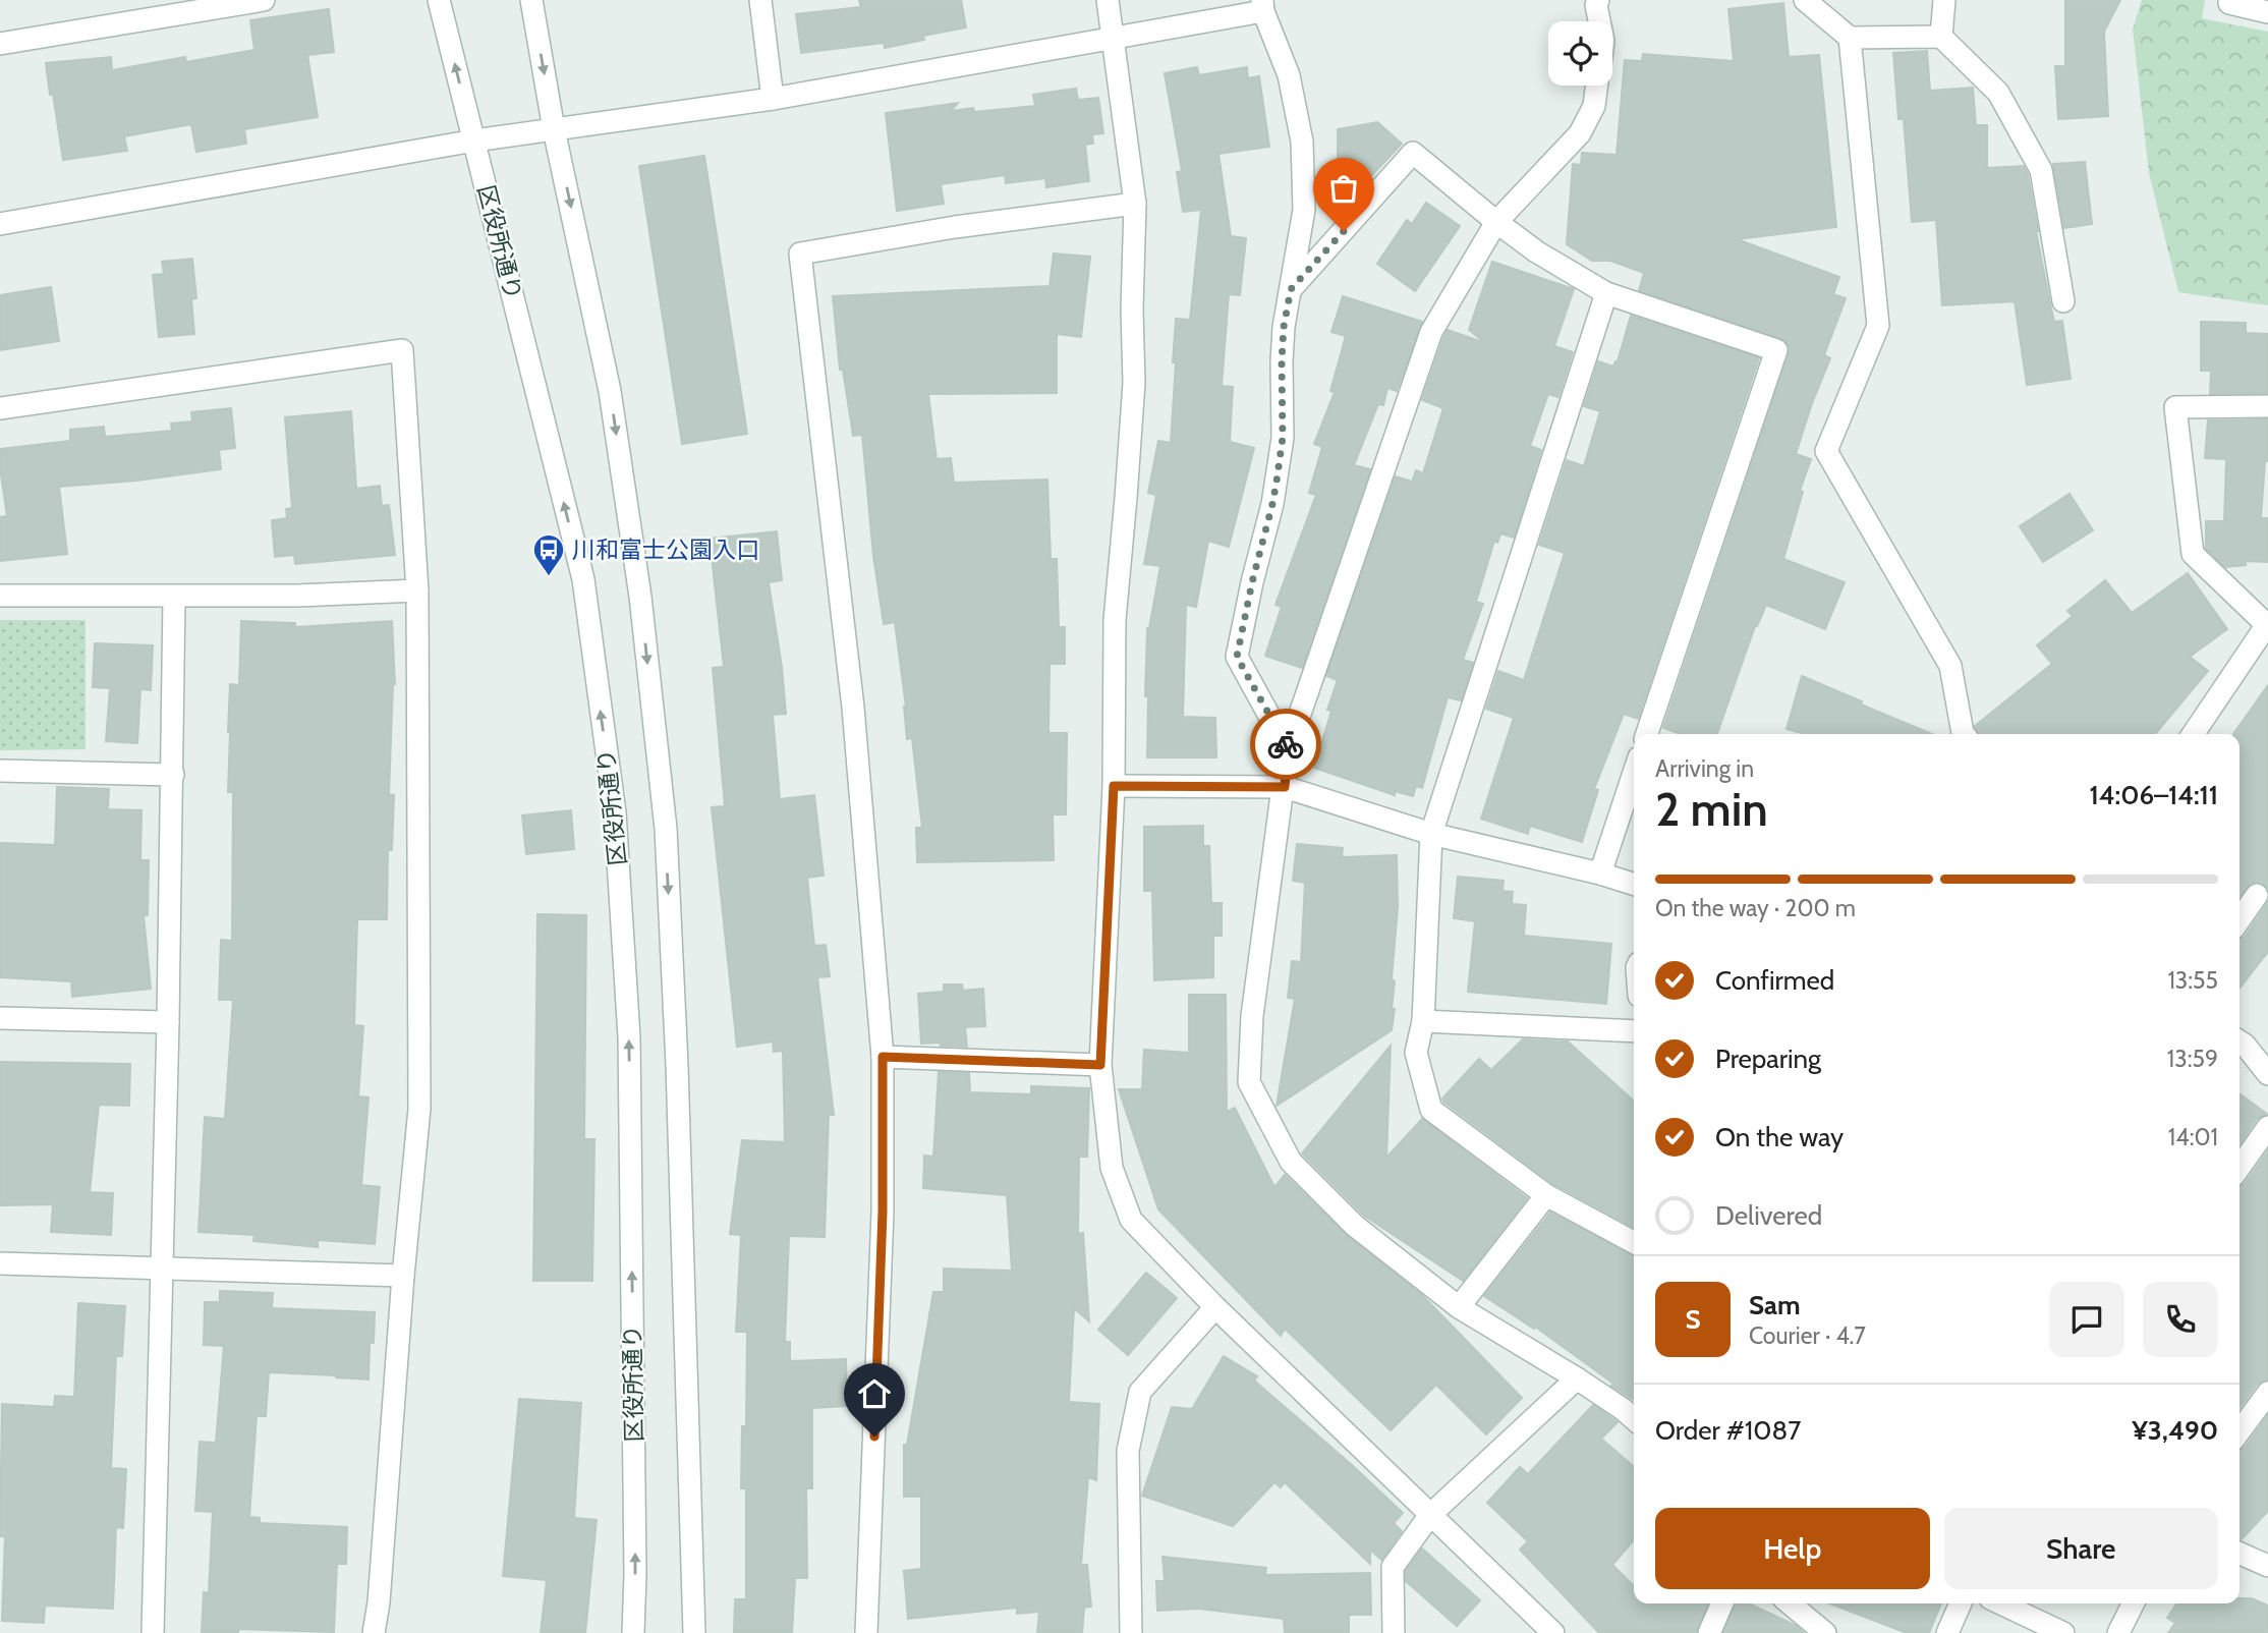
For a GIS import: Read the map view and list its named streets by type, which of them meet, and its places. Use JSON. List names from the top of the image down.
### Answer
{
  "streets": {
    "street": ["区役所通り"]
  },
  "places": {
    "bus stop": ["川和富士公園入口"]
  },
  "page": {
    "heading": ["2 min", "Arriving in", "14:06–14:11"],
    "panel": [
      "Sam",
      "Courier · 4.7",
      "Order #1087",
      "¥3,490"
    ],
    "bar": "On the way · 200 m",
    "list": [
      ["Confirmed", "13:55"],
      ["Preparing", "13:59"],
      ["On the way", "14:01"],
      "Delivered"
    ],
    "round": "S",
    "buttons": ["Help", "Share"]
  }
}
